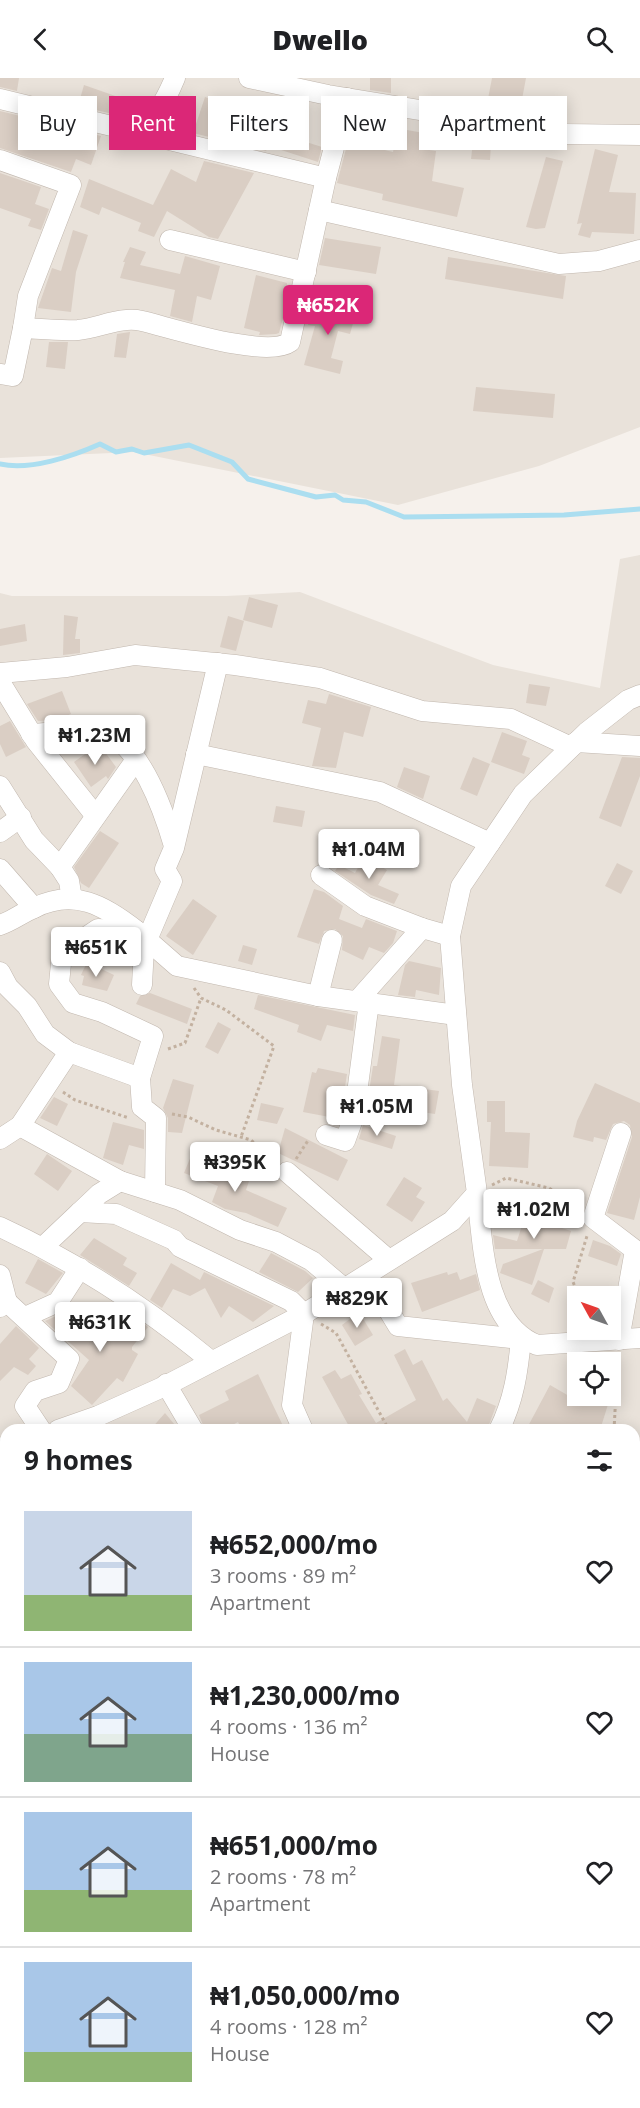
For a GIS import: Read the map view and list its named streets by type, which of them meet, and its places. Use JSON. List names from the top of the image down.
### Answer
{
  "north": "top left",
  "page": {
    "header": "Dwello",
    "chip": [
      "Buy",
      "Rent",
      "Filters",
      "New",
      "Apartment"
    ],
    "price": [
      "₦652K",
      "₦1.23M",
      "₦1.04M",
      "₦651K",
      "₦1.05M",
      "₦395K",
      "₦1.02M",
      "₦829K",
      "₦631K"
    ],
    "heading": "9 homes",
    "list": [
      {
        "name": "₦652,000/mo",
        "note": "3 rooms · 89 m² · Apartment"
      },
      {
        "name": "₦1,230,000/mo",
        "note": "4 rooms · 136 m² · House"
      },
      {
        "name": "₦651,000/mo",
        "note": "2 rooms · 78 m² · Apartment"
      },
      {
        "name": "₦1,050,000/mo",
        "note": "4 rooms · 128 m² · House"
      }
    ]
  }
}
